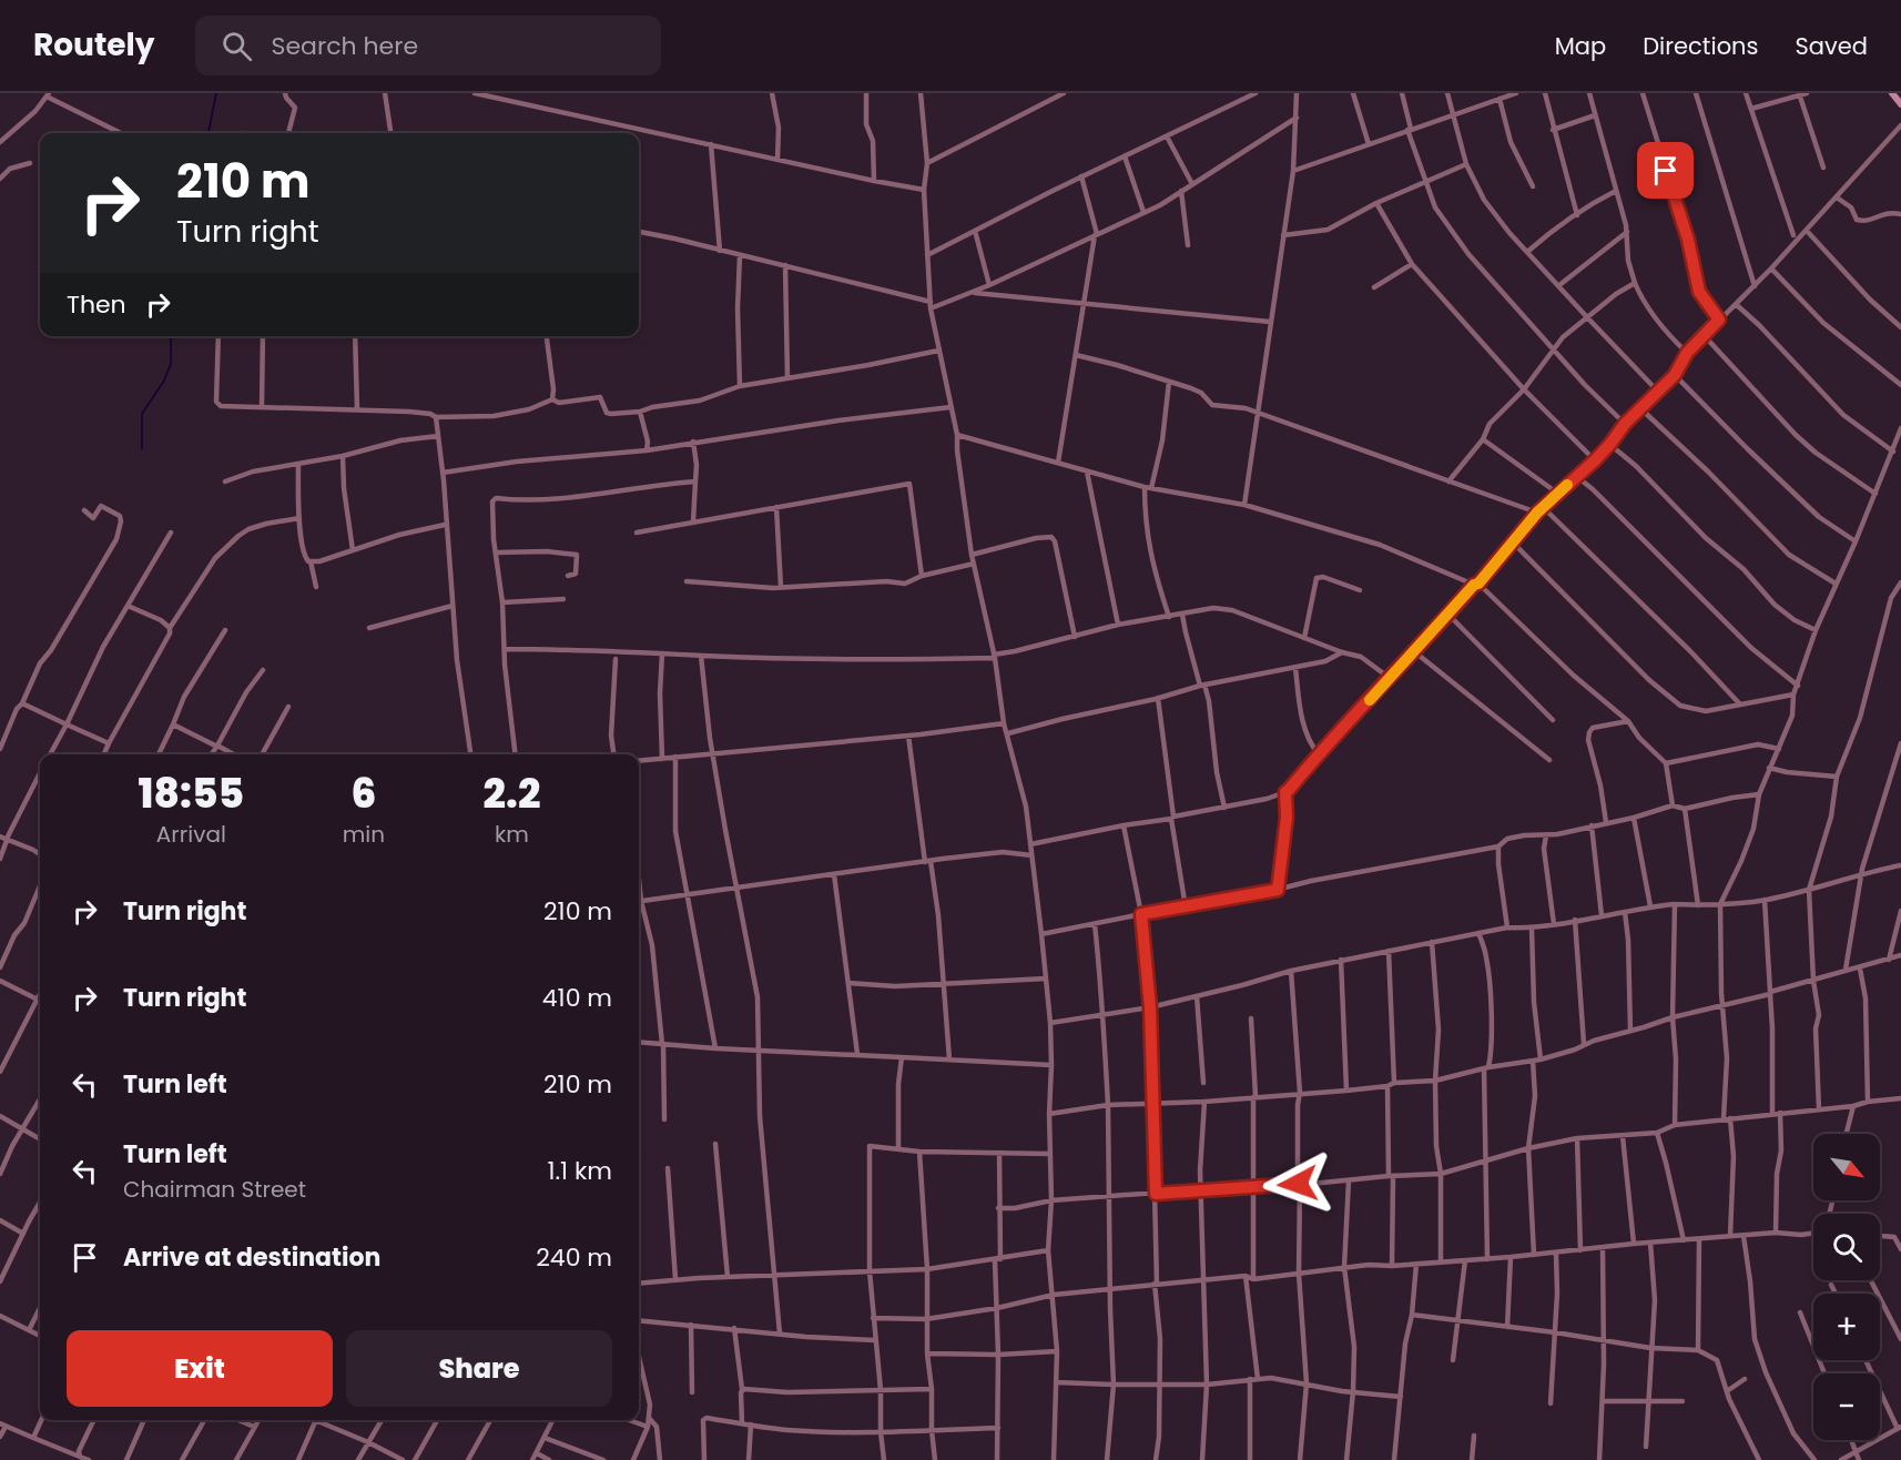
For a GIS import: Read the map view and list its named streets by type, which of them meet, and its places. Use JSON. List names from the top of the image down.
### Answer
{
  "north": "bottom right",
  "page": {
    "header": "Routely",
    "search": "Search here",
    "nav": ["Map", "Directions", "Saved"],
    "turn": ["210 m", "Turn right"],
    "then": "Then",
    "eta": [
      "18:55",
      "Arrival",
      "6",
      "min",
      "2.2",
      "km"
    ],
    "list": [
      {
        "name": "Turn right",
        "value": "210 m"
      },
      {
        "name": "Turn right",
        "value": "410 m"
      },
      {
        "name": "Turn left",
        "value": "210 m"
      },
      {
        "name": "Turn left",
        "note": "Chairman Street",
        "value": "1.1 km"
      },
      {
        "name": "Arrive at destination",
        "value": "240 m"
      }
    ],
    "map_buttons": ["+", "−"],
    "buttons": ["Exit", "Share"]
  }
}
